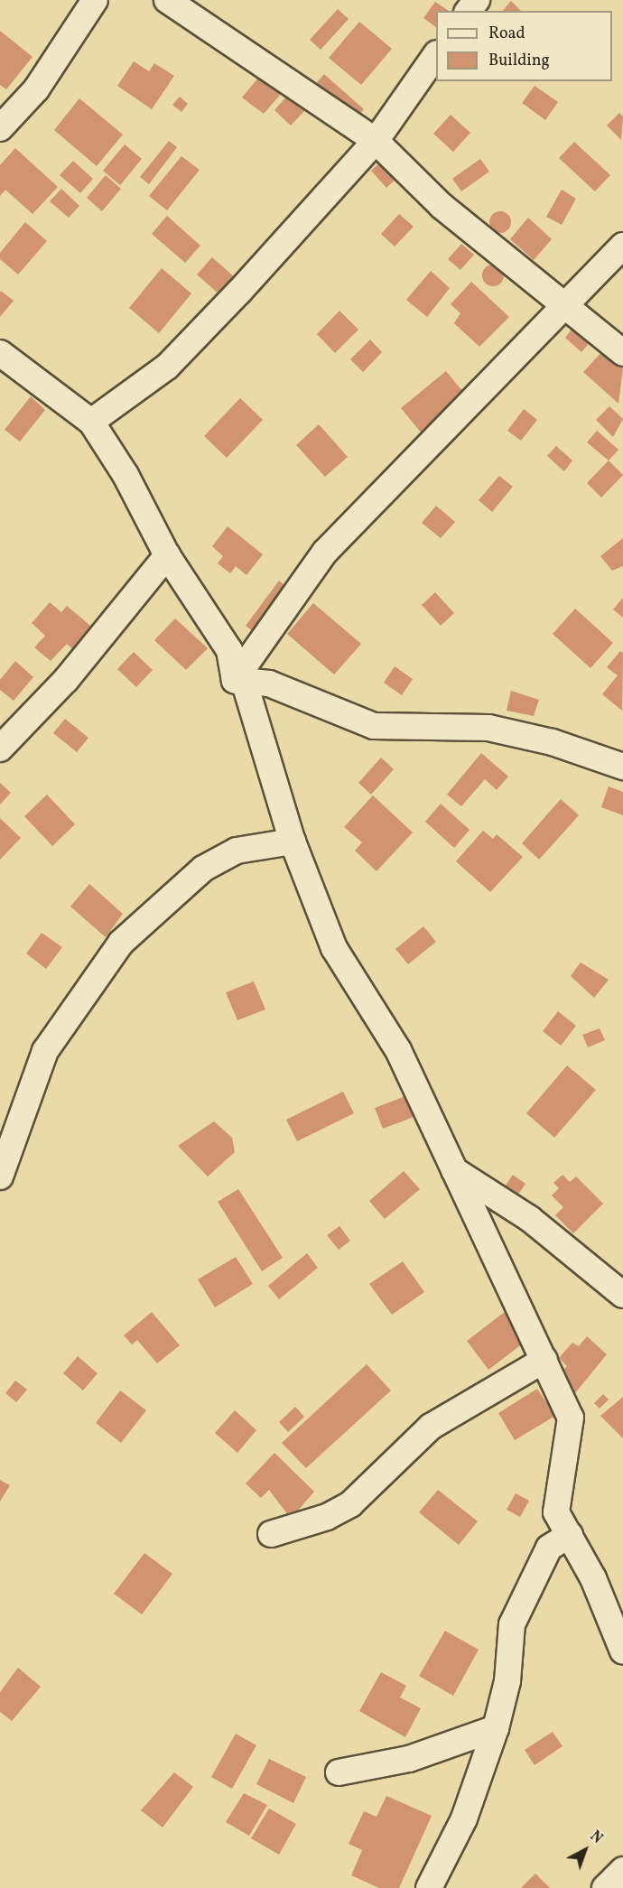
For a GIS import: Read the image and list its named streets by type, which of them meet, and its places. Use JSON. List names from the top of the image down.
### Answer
{
  "legend": ["Road", "Building"],
  "north": "top right"
}
